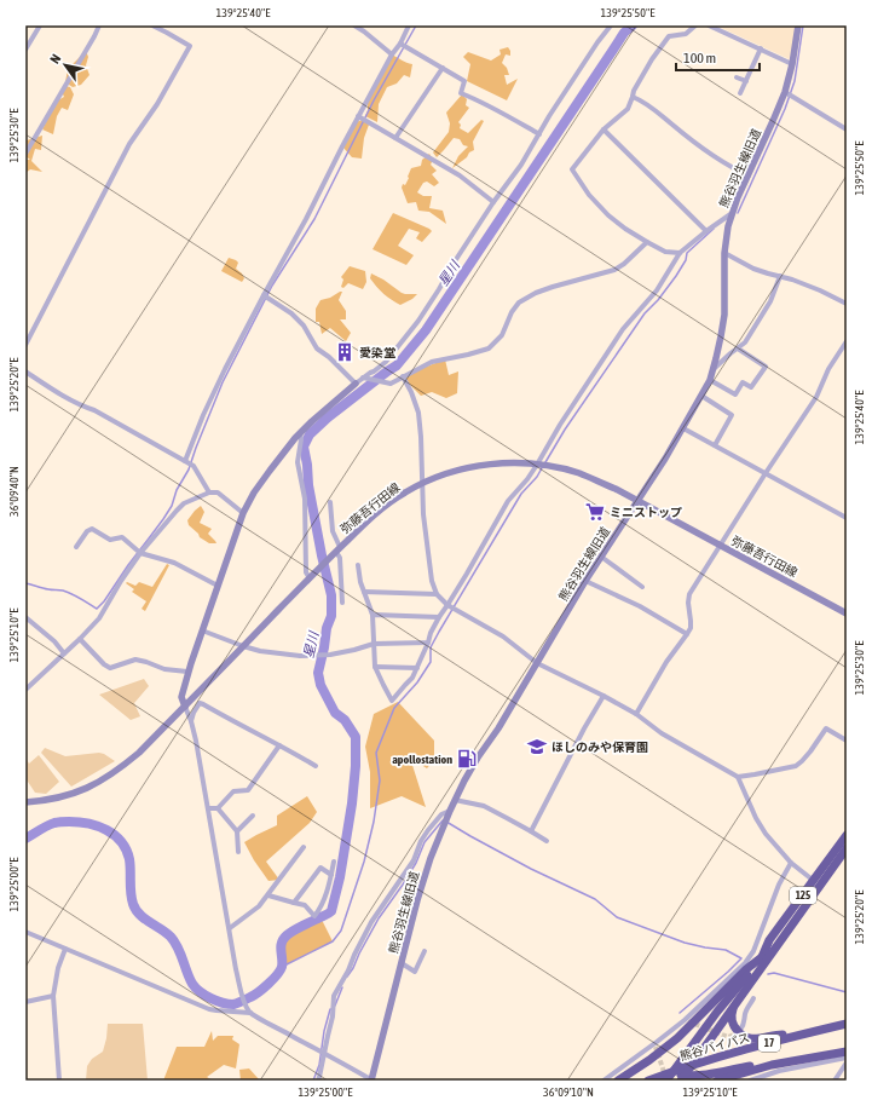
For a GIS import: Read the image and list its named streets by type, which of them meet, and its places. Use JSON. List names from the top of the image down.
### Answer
{
  "streets": {
    "highway": ["125", "17", "熊谷バイパス"],
    "street": ["熊谷羽生線旧道", "弥藤吾行田線"]
  },
  "crossings": [
    ["熊谷羽生線旧道", "弥藤吾行田線"],
    ["125", "熊谷バイパス"]
  ],
  "water": ["星川"],
  "places": {
    "building": ["愛染堂"],
    "supermarket": ["ミニストップ"],
    "school or university": ["ほしのみや保育園"],
    "fuel station": ["apollostation"]
  },
  "scale_bar": "100 m",
  "north": "top left",
  "coordinates": [
    "139°25'40\"E",
    "139°25'50\"E",
    "139°25'30\"E",
    "139°25'20\"E",
    "36°09'40\"N",
    "139°25'10\"E",
    "139°25'00\"E",
    "36°09'10\"N"
  ]
}
